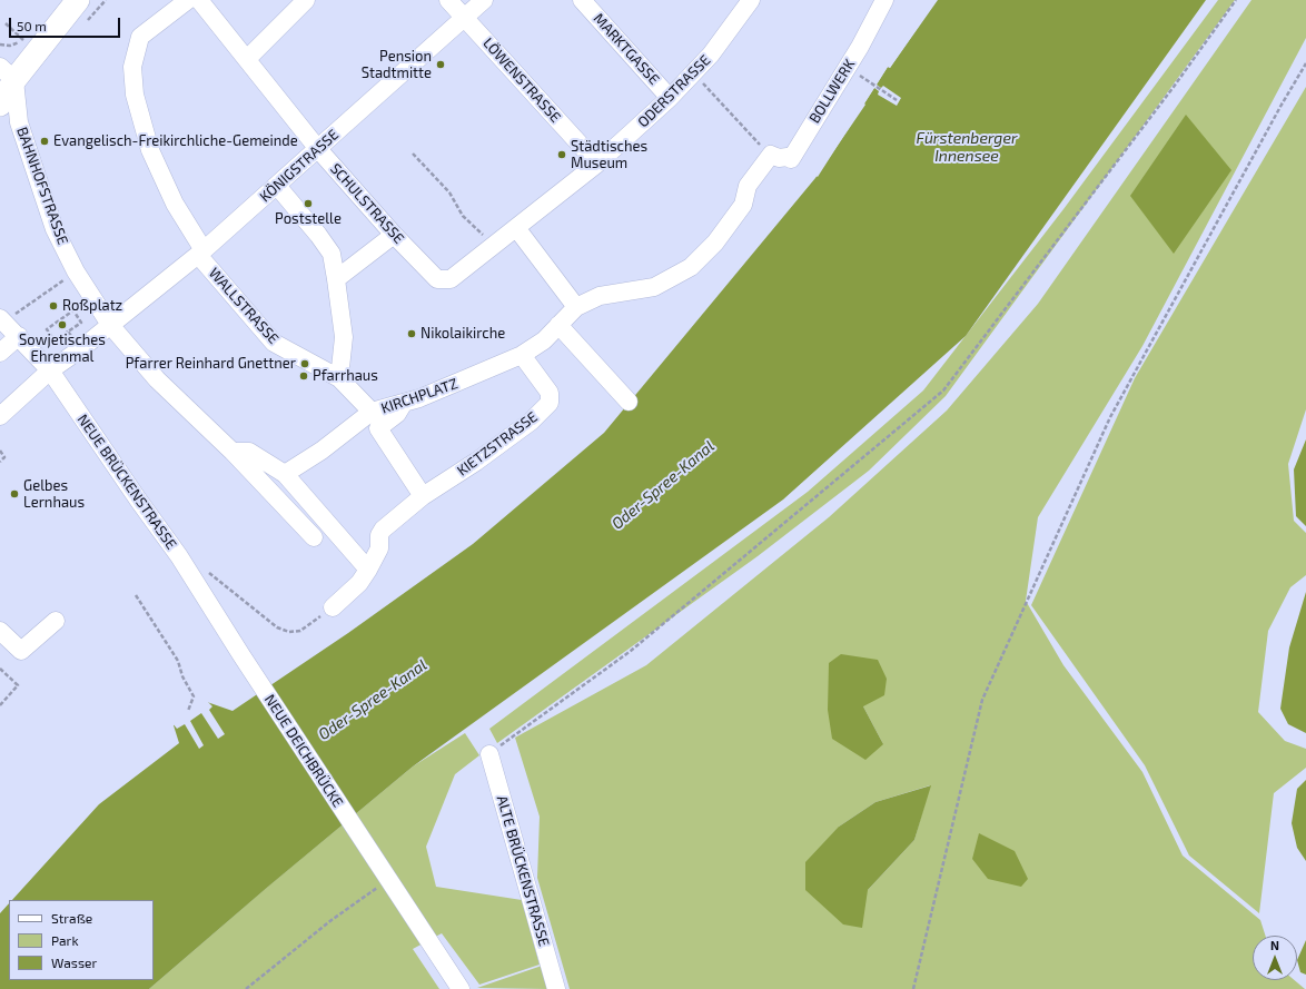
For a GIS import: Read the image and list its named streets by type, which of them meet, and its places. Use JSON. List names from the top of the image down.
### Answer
{
  "streets": {
    "street": [
      "MARKTGASSE",
      "LÖWENSTRASSE",
      "ODERSTRASSE",
      "BOLLWERK",
      "KÖNIGSTRASSE",
      "BAHNHOFSTRASSE",
      "SCHULSTRASSE",
      "WALLSTRASSE",
      "KIRCHPLATZ",
      "KIETZSTRASSE",
      "NEUE BRÜCKENSTRASSE",
      "NEUE DEICHBRÜCKE",
      "ALTE BRÜCKENSTRASSE"
    ]
  },
  "crossings": [
    ["MARKTGASSE", "ODERSTRASSE"],
    ["LÖWENSTRASSE", "ODERSTRASSE"],
    ["LÖWENSTRASSE", "KÖNIGSTRASSE"],
    ["ODERSTRASSE", "SCHULSTRASSE"],
    ["KÖNIGSTRASSE", "BAHNHOFSTRASSE"],
    ["KÖNIGSTRASSE", "SCHULSTRASSE"],
    ["KÖNIGSTRASSE", "WALLSTRASSE"],
    ["KÖNIGSTRASSE", "NEUE BRÜCKENSTRASSE"],
    ["WALLSTRASSE", "KIRCHPLATZ"],
    ["KIRCHPLATZ", "KIETZSTRASSE"],
    ["NEUE BRÜCKENSTRASSE", "NEUE DEICHBRÜCKE"]
  ],
  "water": ["Fürstenberger Innensee", "Oder-Spree-Kanal"],
  "places": [
    "Pension Stadtmitte",
    "Evangelisch-Freikirchliche-Gemeinde",
    "Städtisches Museum",
    "Poststelle",
    "Roßplatz",
    "Sowjetisches Ehrenmal",
    "Nikolaikirche",
    "Pfarrer Reinhard Gnettner",
    "Pfarrhaus",
    "Gelbes Lernhaus"
  ],
  "legend": ["Straße", "Park", "Wasser"],
  "scale_bar": "50 m",
  "north": "top"
}
